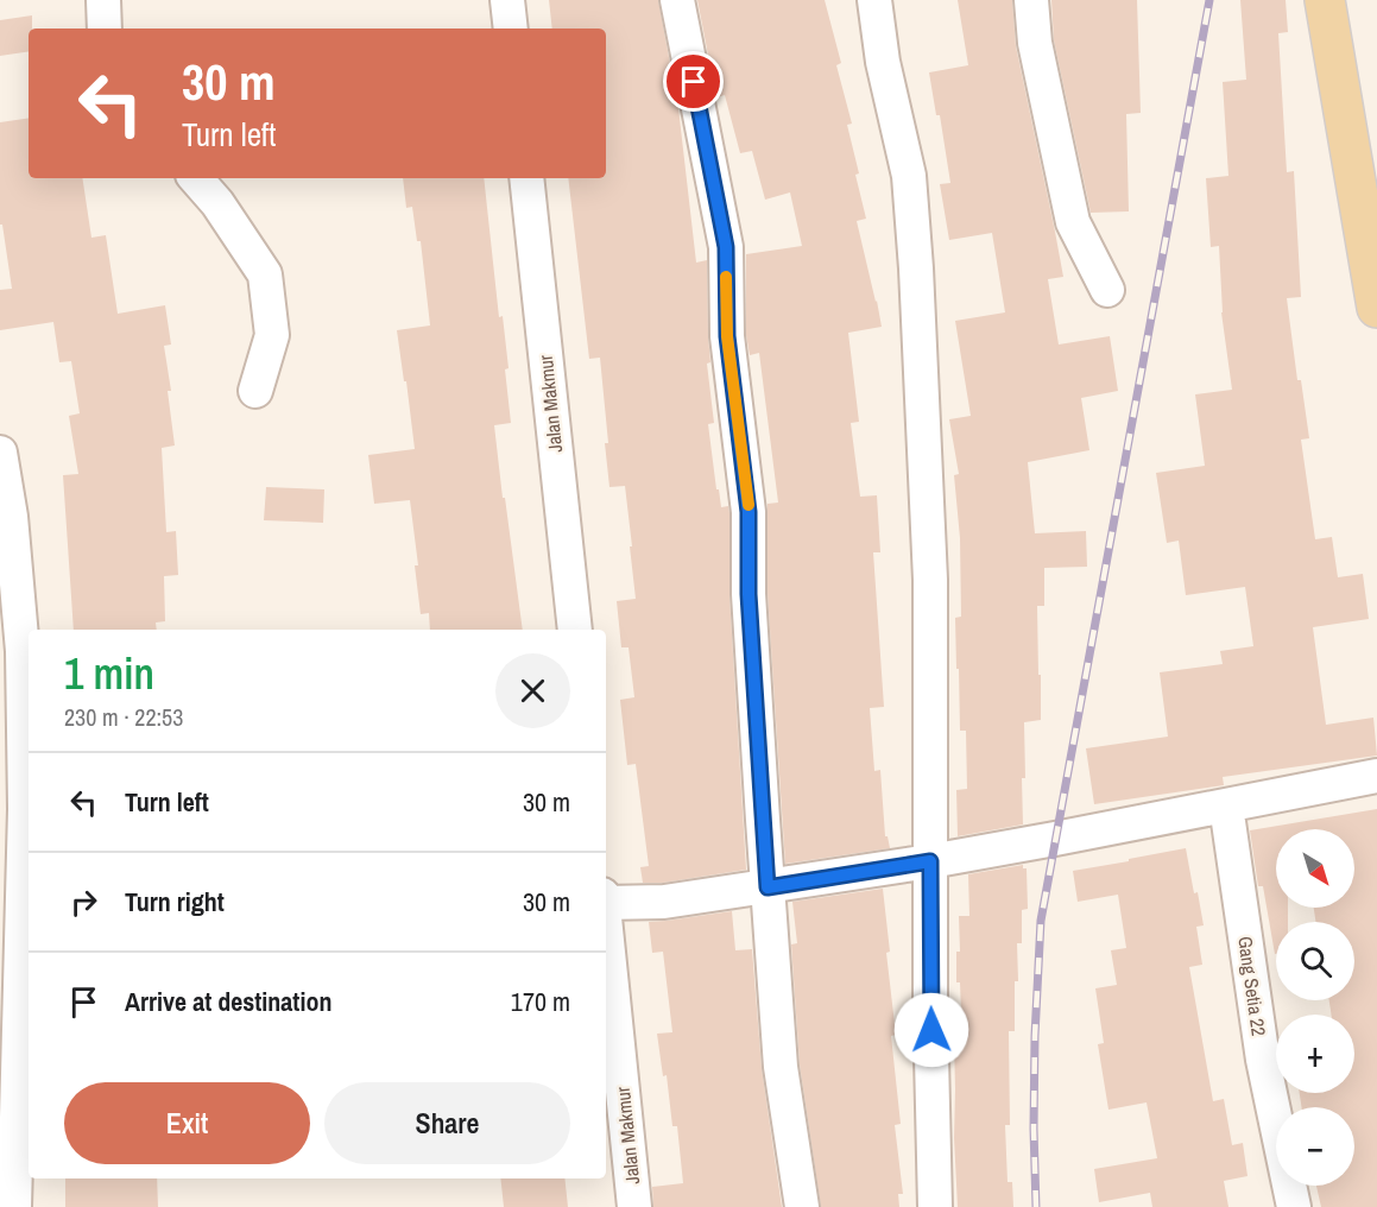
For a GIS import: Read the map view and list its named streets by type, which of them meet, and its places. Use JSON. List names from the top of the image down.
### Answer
{
  "streets": {
    "street": ["Jalan Makmur", "Gang Setia 22"]
  },
  "north": "bottom right",
  "page": {
    "turn": ["30 m", "Turn left"],
    "heading": ["1 min", "230 m · 22:53"],
    "list": [
      {
        "name": "Turn left",
        "value": "30 m"
      },
      {
        "name": "Turn right",
        "value": "30 m"
      },
      {
        "name": "Arrive at destination",
        "value": "170 m"
      }
    ],
    "map_buttons": ["+", "−"],
    "buttons": ["Exit", "Share"]
  }
}
